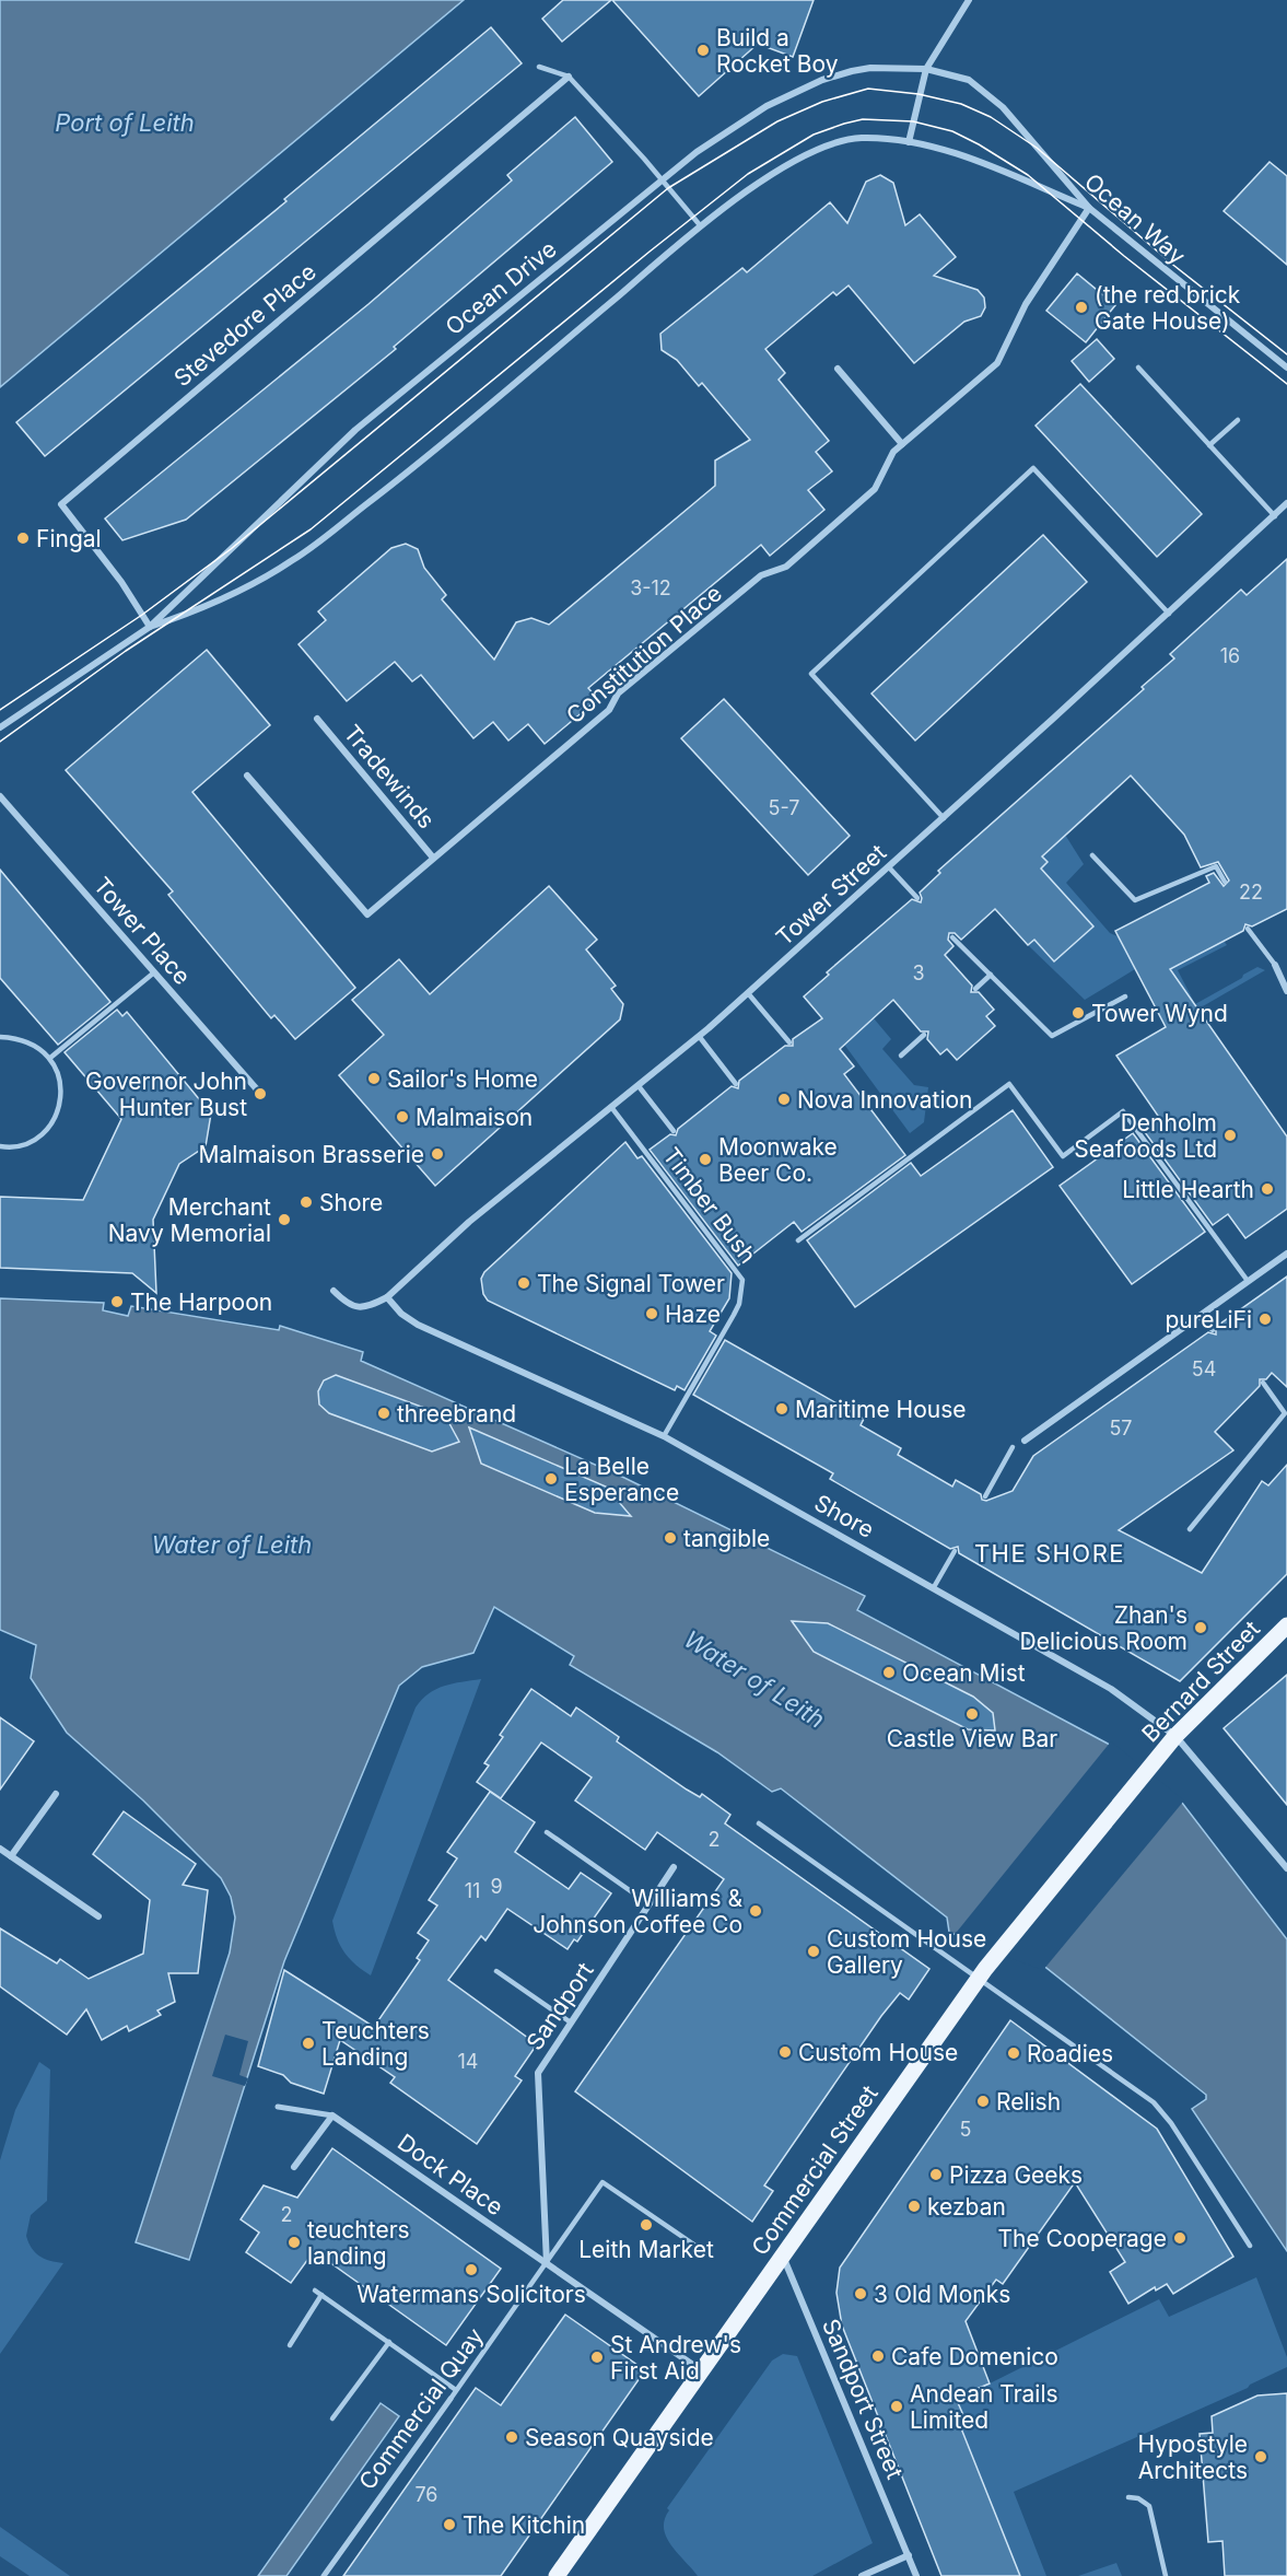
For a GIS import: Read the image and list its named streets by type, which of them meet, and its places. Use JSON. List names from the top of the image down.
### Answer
{
  "streets": {
    "main road": ["Bernard Street", "Commercial Street"],
    "street": [
      "Ocean Way",
      "Ocean Drive",
      "Stevedore Place",
      "Constitution Place",
      "Tradewinds",
      "Tower Street",
      "Tower Place",
      "Shore",
      "Sandport",
      "Dock Place",
      "Sandport Street",
      "Commercial Quay"
    ],
    "lane": ["Timber Bush"]
  },
  "crossings": [
    ["Ocean Way", "Ocean Drive"],
    ["Ocean Way", "Constitution Place"],
    ["Ocean Drive", "Stevedore Place"],
    ["Ocean Drive", "Constitution Place"],
    ["Constitution Place", "Tradewinds"],
    ["Tower Street", "Timber Bush"],
    ["Tower Street", "Shore"],
    ["Timber Bush", "Shore"],
    ["Shore", "Bernard Street"],
    ["Bernard Street", "Commercial Street"],
    ["Sandport", "Dock Place"],
    ["Sandport", "Commercial Quay"],
    ["Commercial Street", "Dock Place"],
    ["Commercial Street", "Sandport Street"],
    ["Dock Place", "Commercial Quay"]
  ],
  "districts": ["THE SHORE"],
  "water": ["Port of Leith", "Water of Leith"],
  "places": [
    "Build a Rocket Boy",
    "(the red brick Gate House)",
    "Fingal",
    "Tower Wynd",
    "Sailor's Home",
    "Governor John Hunter Bust",
    "Nova Innovation",
    "Malmaison",
    "Denholm Seafoods Ltd",
    "Malmaison Brasserie",
    "Moonwake Beer Co.",
    "Little Hearth",
    "Shore",
    "Merchant Navy Memorial",
    "The Signal Tower",
    "The Harpoon",
    "Haze",
    "pureLiFi",
    "Maritime House",
    "threebrand",
    "La Belle Esperance",
    "tangible",
    "Zhan's Delicious Room",
    "Ocean Mist",
    "Castle View Bar",
    "Williams & Johnson Coffee Co",
    "Custom House Gallery",
    "Teuchters Landing",
    "Custom House",
    "Roadies",
    "Relish",
    "Pizza Geeks",
    "kezban",
    "Leith Market",
    "The Cooperage",
    "teuchters landing",
    "Watermans Solicitors",
    "3 Old Monks",
    "Cafe Domenico",
    "St Andrew's First Aid",
    "Andean Trails Limited",
    "Season Quayside",
    "Hypostyle Architects",
    "The Kitchin"
  ],
  "house_numbers": [
    "3-12",
    "16",
    "5-7",
    "22",
    "3",
    "54",
    "57",
    "2",
    "9",
    "11",
    "14",
    "5",
    "2",
    "76"
  ]
}
